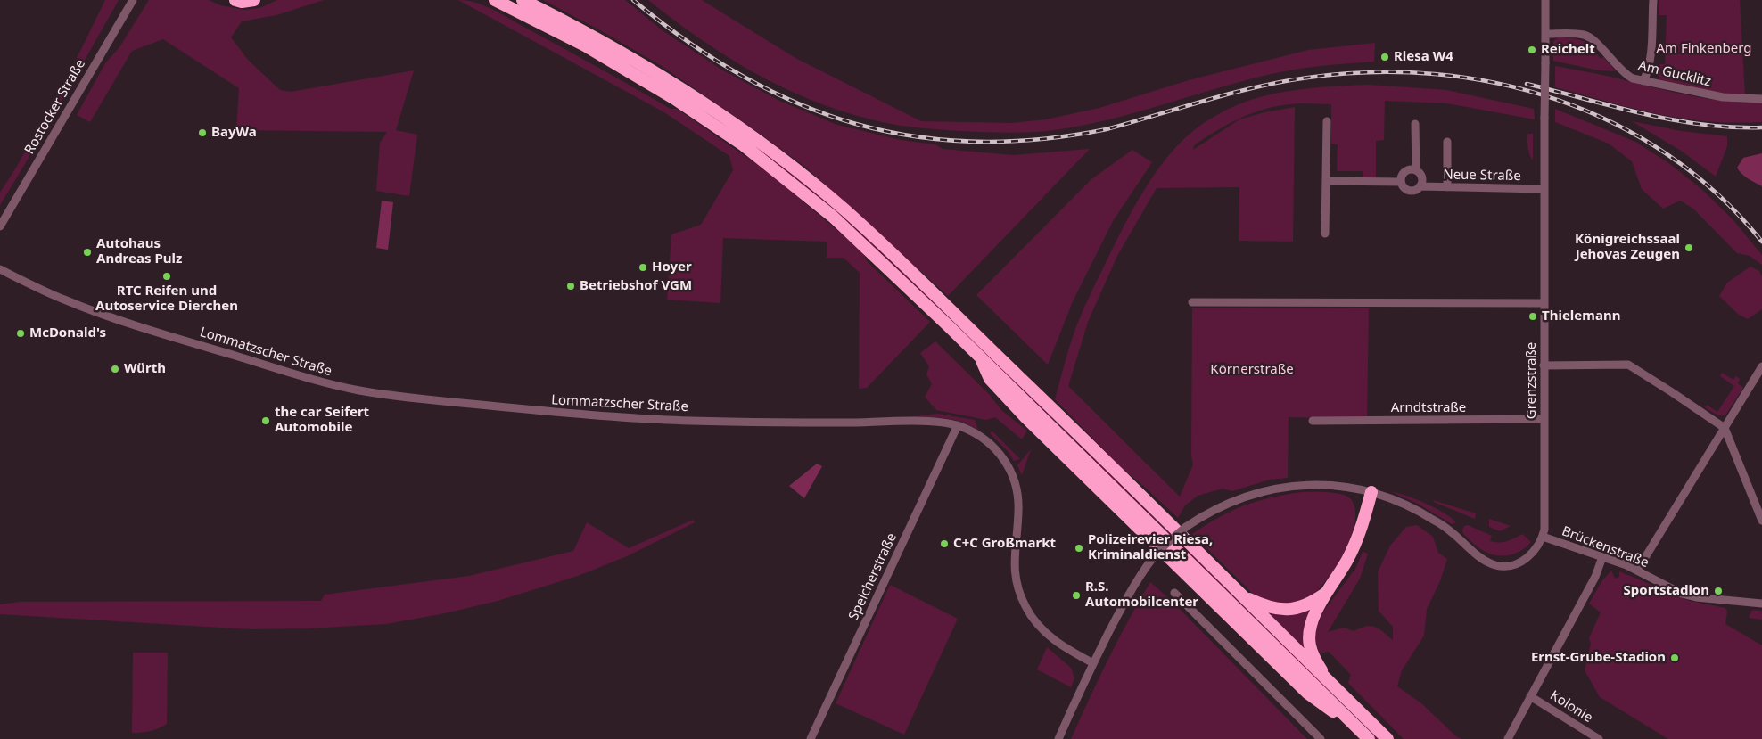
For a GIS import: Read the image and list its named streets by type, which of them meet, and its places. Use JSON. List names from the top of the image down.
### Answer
{
  "streets": {
    "street": [
      "Am Gucklitz",
      "Rostocker Straße",
      "Neue Straße",
      "Lommatzscher Straße",
      "Grenzstraße",
      "Arndtstraße",
      "Brückenstraße",
      "Speicherstraße",
      "Kolonie"
    ]
  },
  "crossings": [
    ["Am Gucklitz", "Grenzstraße"],
    ["Neue Straße", "Grenzstraße"],
    ["Lommatzscher Straße", "Speicherstraße"],
    ["Grenzstraße", "Arndtstraße"],
    ["Grenzstraße", "Brückenstraße"]
  ],
  "parks": ["Am Finkenberg", "Körnerstraße"],
  "places": [
    "Reichelt",
    "Riesa W4",
    "BayWa",
    "Königreichssaal Jehovas Zeugen",
    "Autohaus Andreas Pulz",
    "Hoyer",
    "RTC Reifen und Autoservice Dierchen",
    "Betriebshof VGM",
    "Thielemann",
    "McDonald's",
    "Würth",
    "the car Seifert Automobile",
    "C+C Großmarkt",
    "Polizeirevier Riesa, Kriminaldienst",
    "Sportstadion",
    "R.S. Automobilcenter",
    "Ernst-Grube-Stadion"
  ]
}
